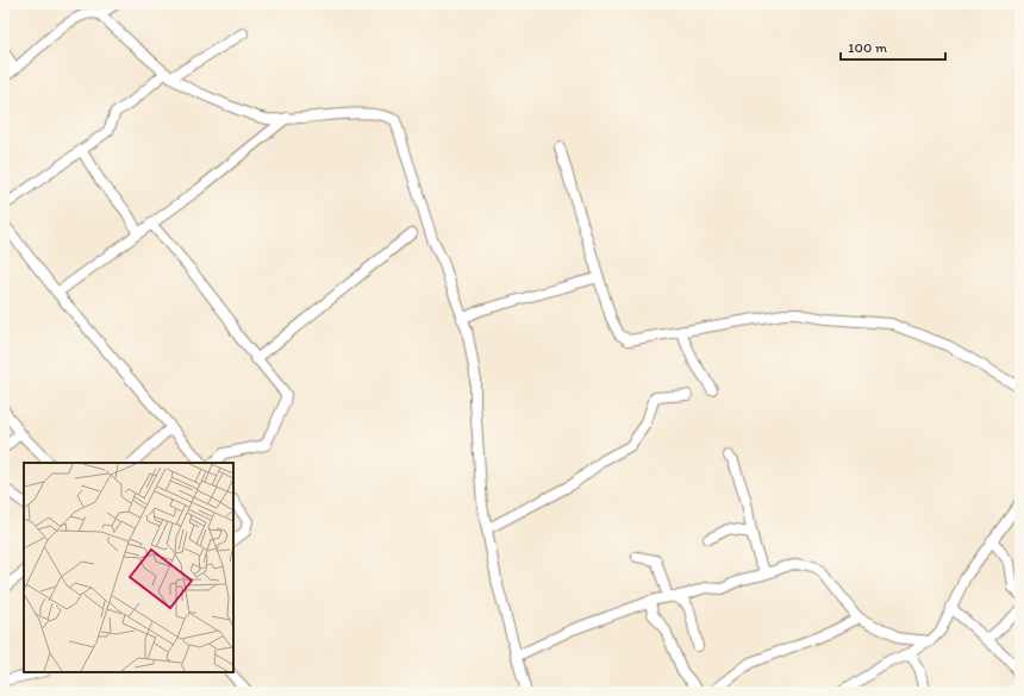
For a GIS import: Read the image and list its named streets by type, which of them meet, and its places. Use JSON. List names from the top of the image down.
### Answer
{
  "scale_bar": "100 m"
}
